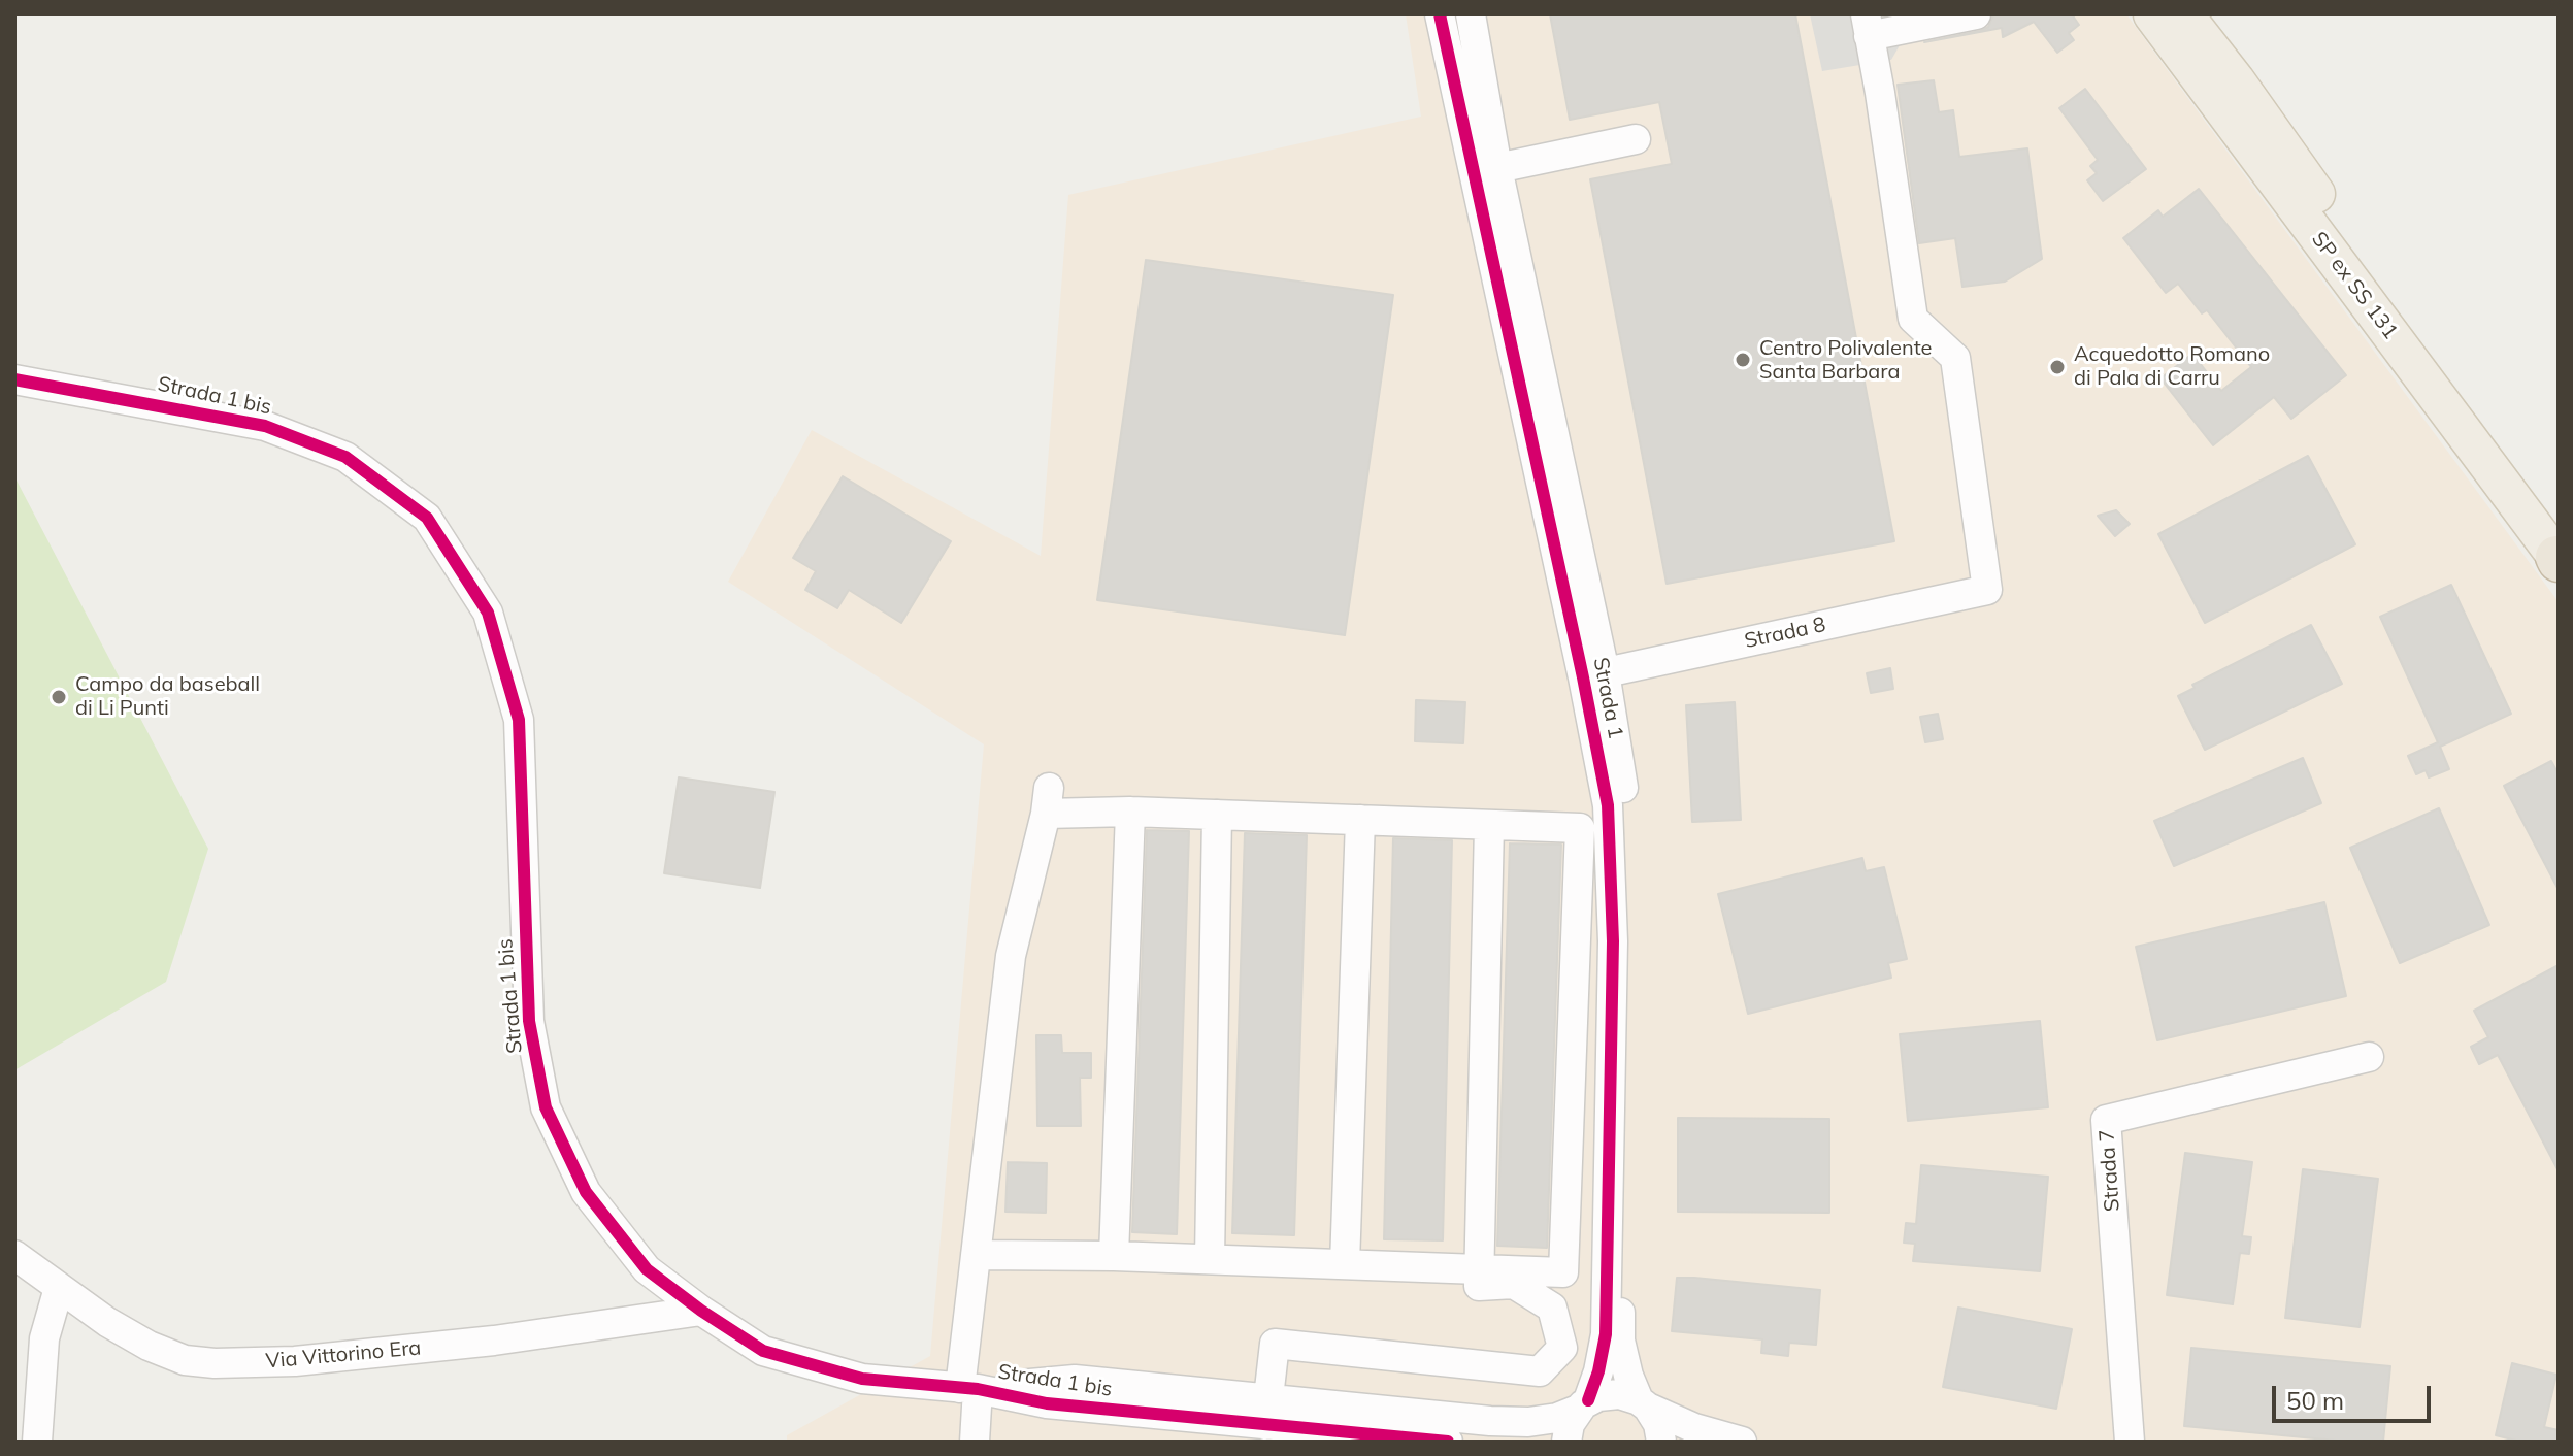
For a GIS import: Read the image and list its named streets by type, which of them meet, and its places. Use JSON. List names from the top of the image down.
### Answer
{
  "streets": {
    "main road": ["SP ex SS 131"],
    "street": [
      "Strada 1 bis",
      "Strada 8",
      "Strada 1",
      "Strada 7",
      "Via Vittorino Era"
    ]
  },
  "crossings": [
    ["Strada 1 bis", "Strada 1"],
    ["Strada 1 bis", "Via Vittorino Era"],
    ["Strada 8", "Strada 1"]
  ],
  "places": ["Centro Polivalente Santa Barbara", "Acquedotto Romano di Pala di Carru", "Campo da baseball di Li Punti"],
  "scale_bar": "50 m"
}
